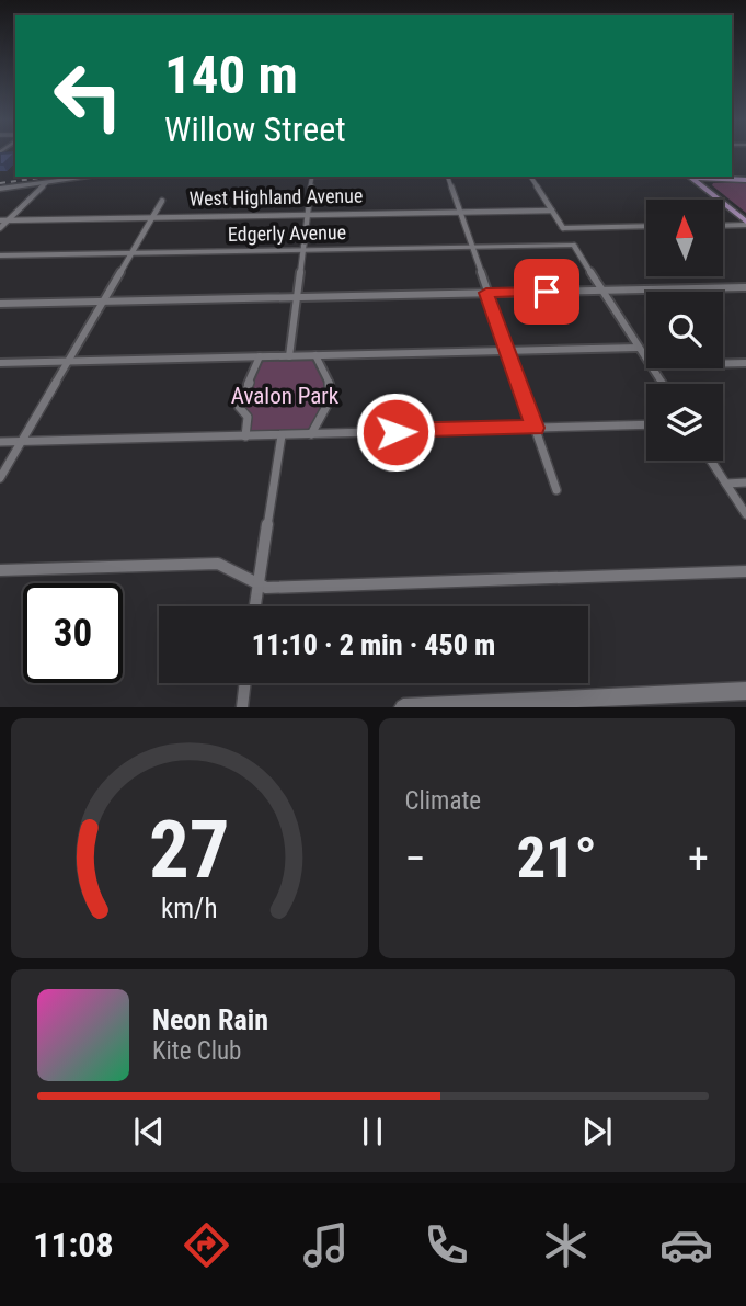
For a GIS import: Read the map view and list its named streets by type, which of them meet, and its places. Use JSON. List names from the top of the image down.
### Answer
{
  "streets": {
    "street": ["West Highland Avenue", "Edgerly Avenue"]
  },
  "parks": ["Avalon Park"],
  "north": "top",
  "page": {
    "turn": ["140 m", "Willow Street"],
    "limit": "30",
    "trip": "11:10 · 2 min · 450 m",
    "tile": "Climate",
    "heat": ["−", "21°", "+"],
    "song": ["Neon Rain", "Kite Club"],
    "tabs": "11:08",
    "gauge": ["27", "km/h"]
  }
}
